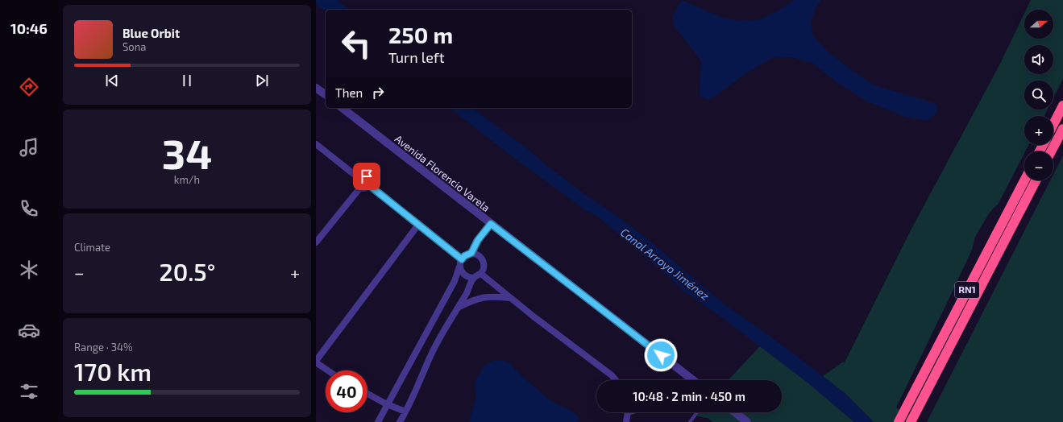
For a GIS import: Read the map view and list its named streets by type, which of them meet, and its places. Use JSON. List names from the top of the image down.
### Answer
{
  "streets": {
    "highway": ["RN1"],
    "street": ["Avenida Florencio Varela"]
  },
  "water": ["Canal Arroyo Jiménez"],
  "north": "right",
  "page": {
    "tabs": "10:46",
    "map_buttons": ["+", "−"],
    "turn": ["250 m", "Turn left"],
    "song": ["Blue Orbit", "Sona"],
    "then": "Then",
    "tile": [
      ["34", "km/h"],
      "Climate",
      ["Range · 34%", "170 km"]
    ],
    "heat": ["−", "20.5°", "+"],
    "limit": "40",
    "trip": "10:48 · 2 min · 450 m"
  }
}
